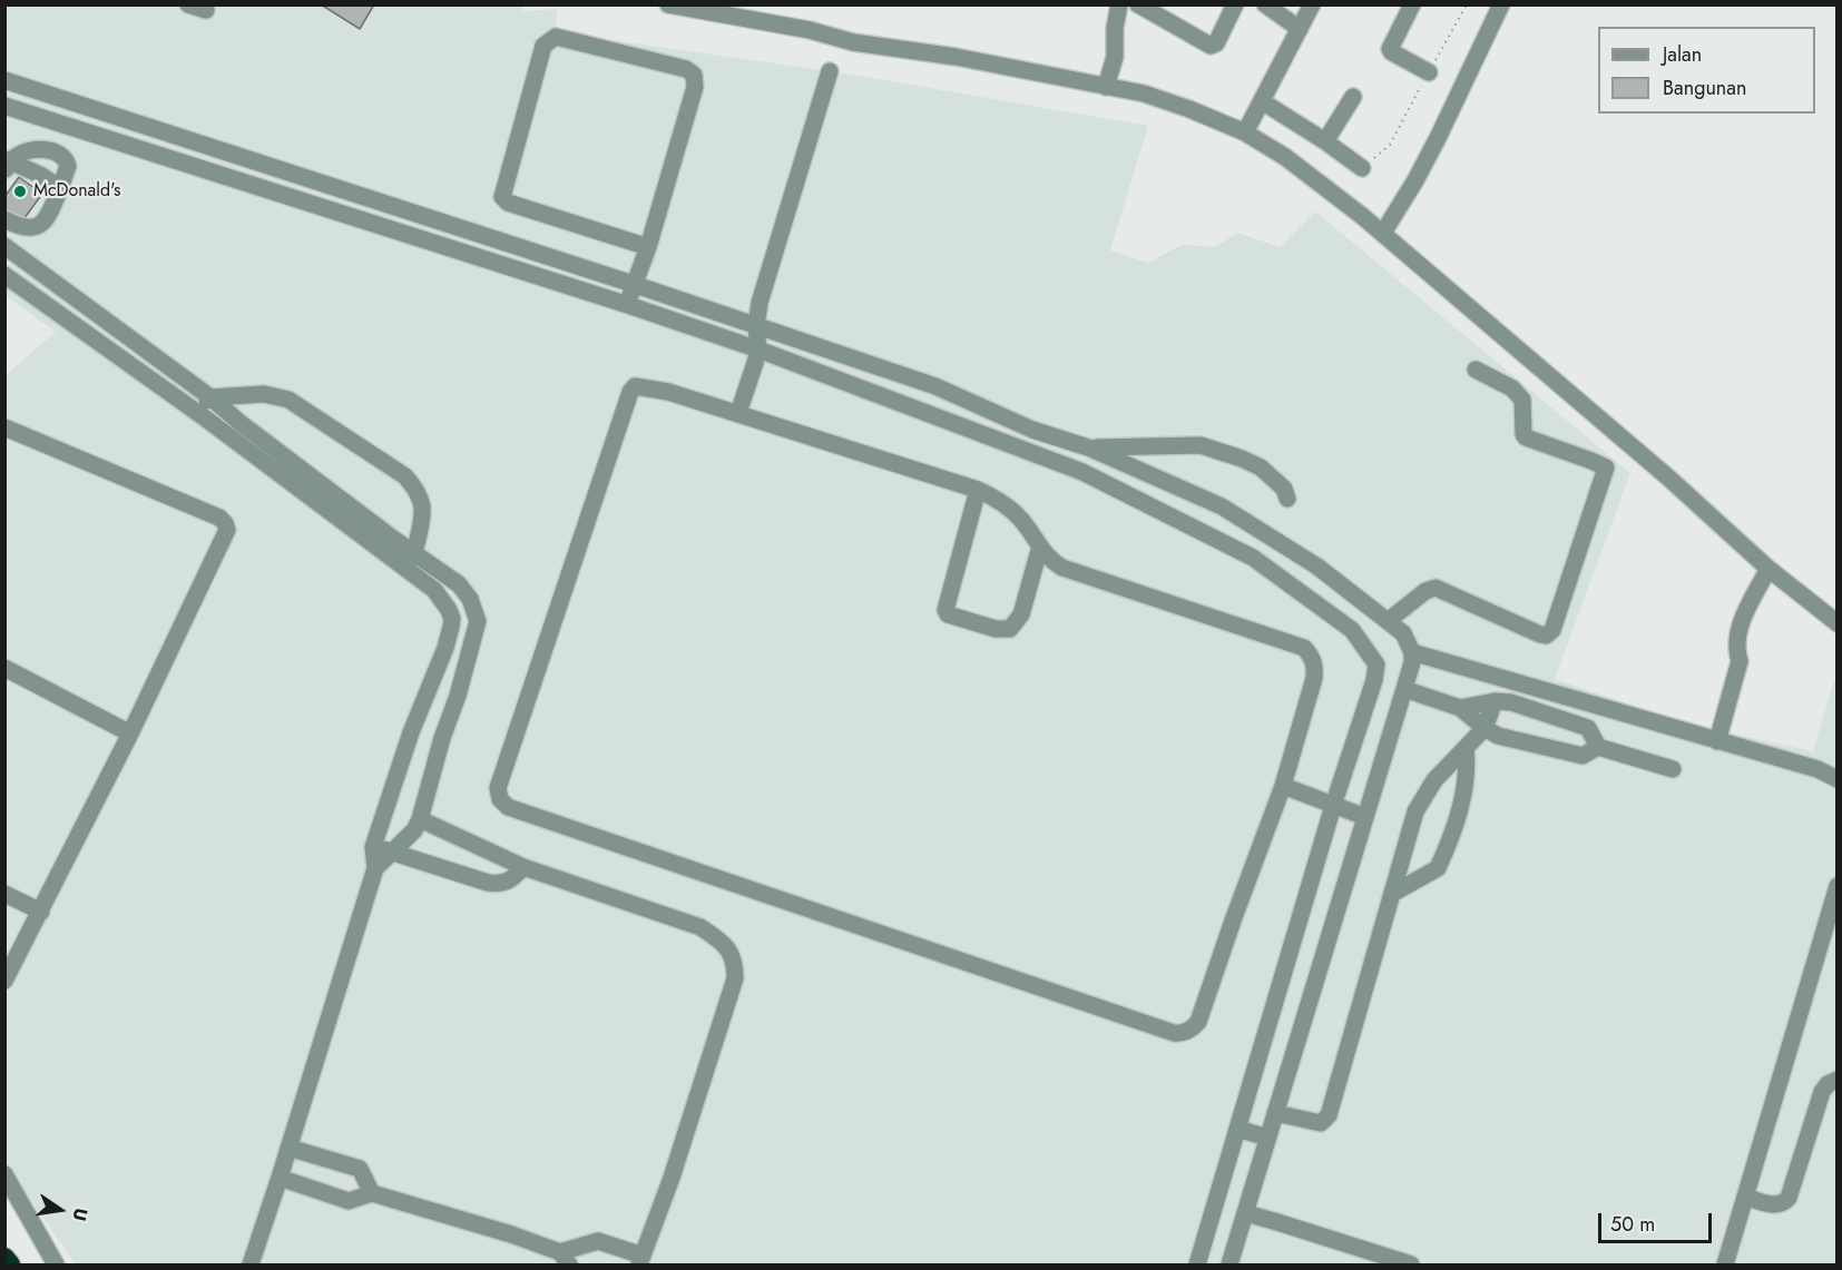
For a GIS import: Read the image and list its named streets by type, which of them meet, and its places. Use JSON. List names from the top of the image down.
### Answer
{
  "places": ["McDonald's"],
  "legend": ["Jalan", "Bangunan"],
  "scale_bar": "50 m",
  "north": "right"
}
